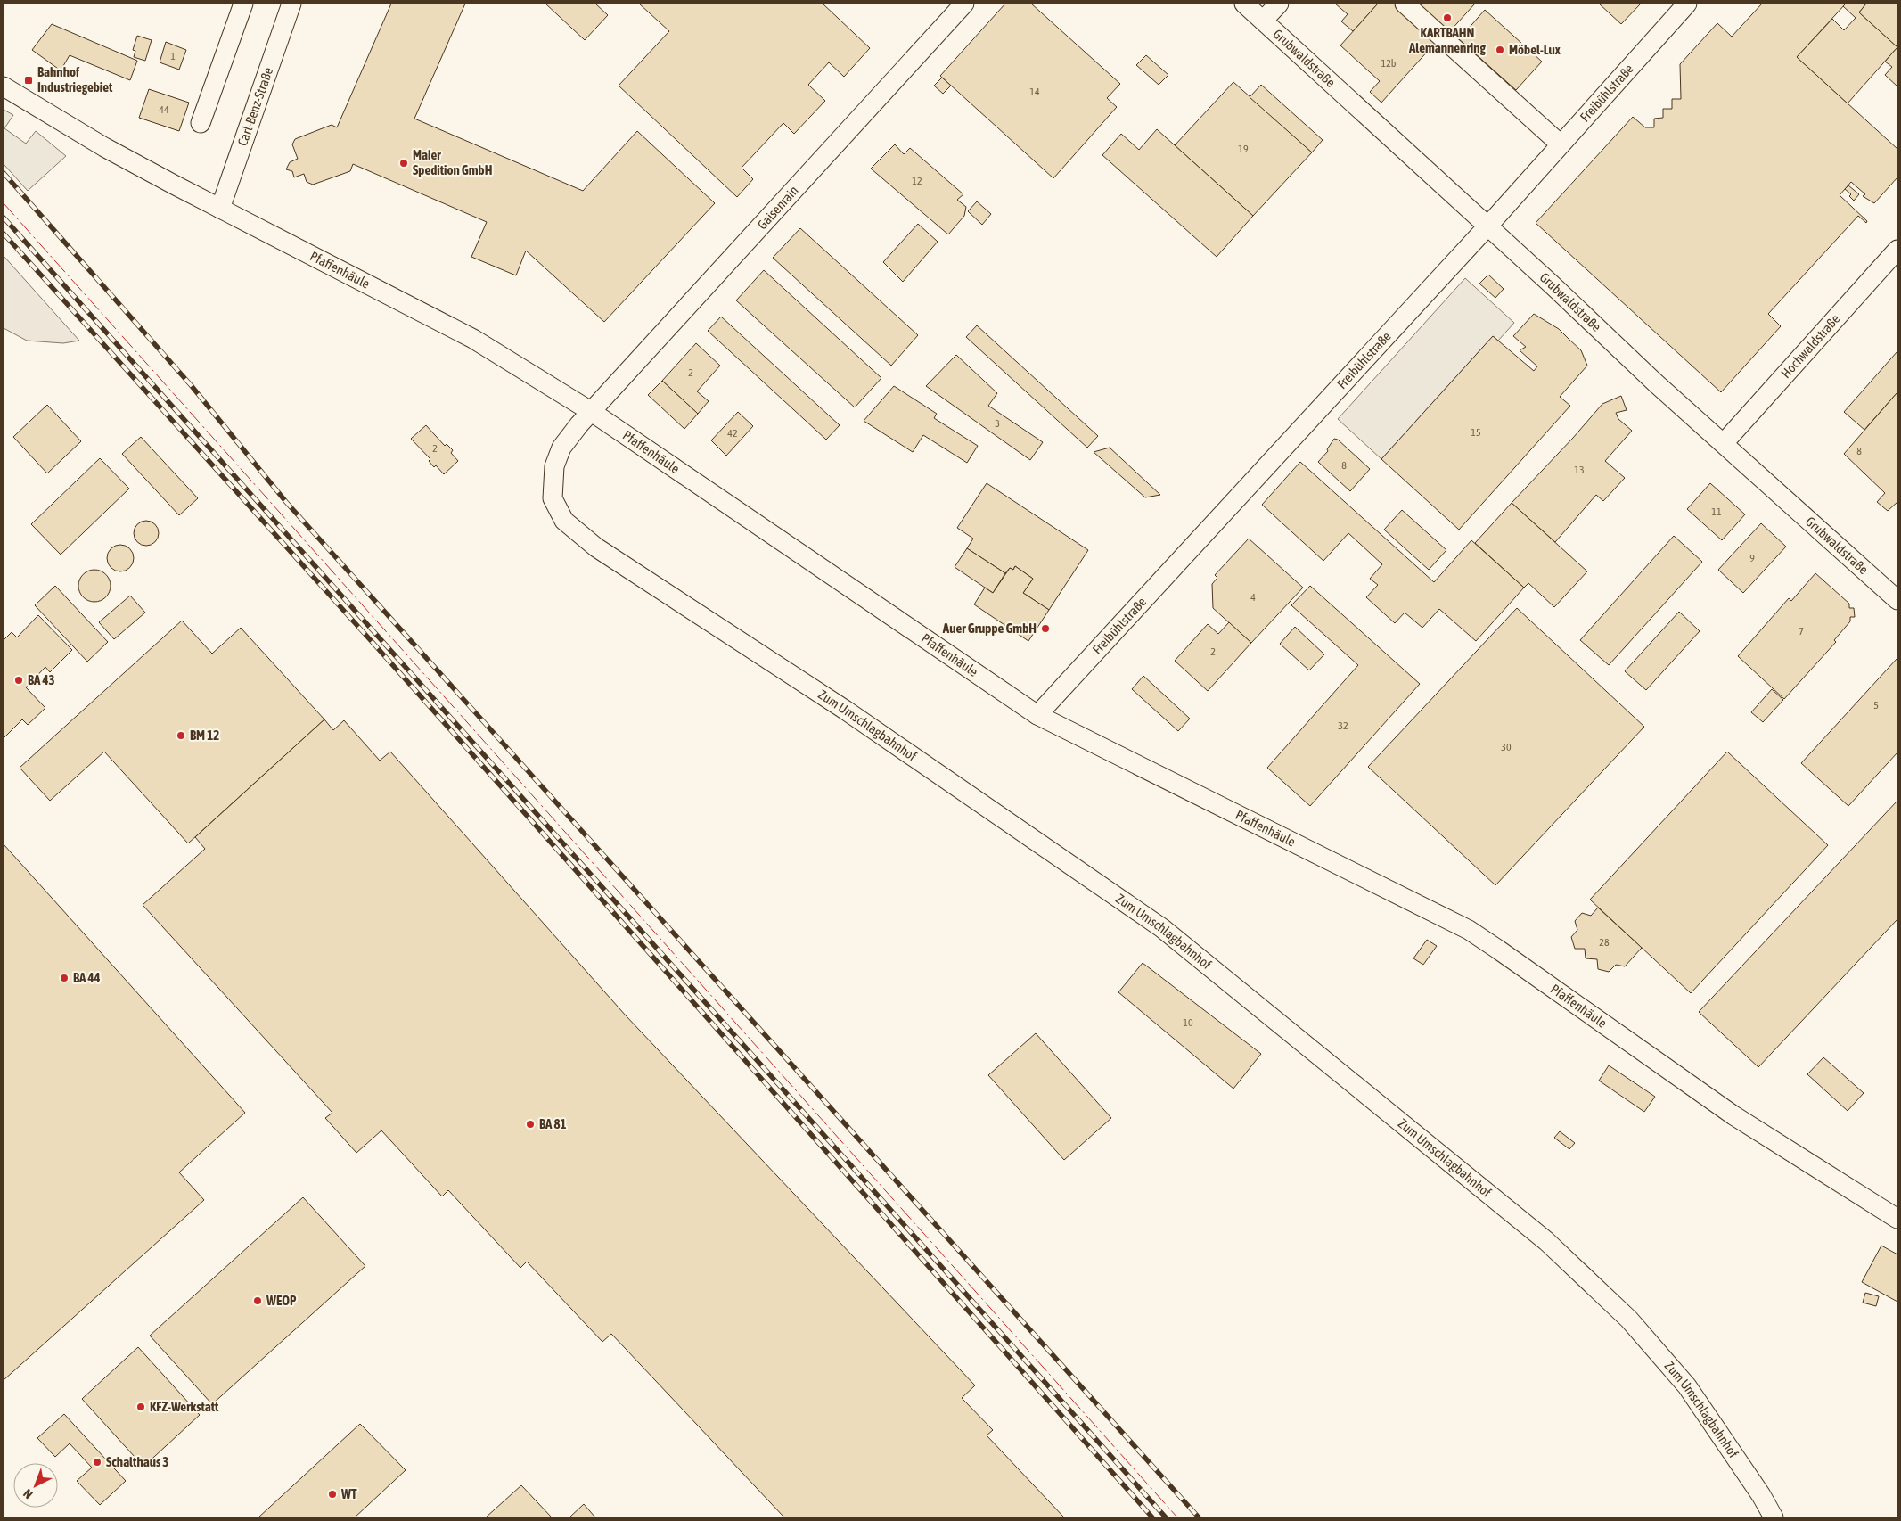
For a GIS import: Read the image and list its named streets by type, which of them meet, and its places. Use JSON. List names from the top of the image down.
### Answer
{
  "streets": {
    "street": [
      "Grubwaldstraße",
      "Freibühlstraße",
      "Carl-Benz-Straße",
      "Gaisenrain",
      "Pfaffenhäule",
      "Hochwaldstraße",
      "Zum Umschlagbahnhof"
    ]
  },
  "crossings": [
    ["Grubwaldstraße", "Freibühlstraße"],
    ["Grubwaldstraße", "Hochwaldstraße"],
    ["Freibühlstraße", "Pfaffenhäule"],
    ["Carl-Benz-Straße", "Pfaffenhäule"],
    ["Gaisenrain", "Pfaffenhäule"],
    ["Gaisenrain", "Zum Umschlagbahnhof"],
    ["Pfaffenhäule", "Zum Umschlagbahnhof"]
  ],
  "places": {
    "other": [
      "KARTBAHN Alemannenring",
      "Möbel-Lux",
      "Maier Spedition GmbH",
      "Auer Gruppe GmbH",
      "BA 43",
      "BM 12",
      "BA 44",
      "BA 81",
      "WEOP",
      "KFZ-Werkstatt",
      "Schalthaus 3",
      "WT"
    ],
    "transit": ["Bahnhof Industriegebiet"]
  },
  "house_numbers": [
    "1",
    "12b",
    "14",
    "44",
    "19",
    "12",
    "2",
    "3",
    "15",
    "42",
    "2",
    "8",
    "8",
    "13",
    "11",
    "9",
    "4",
    "7",
    "2",
    "5",
    "32",
    "30",
    "28",
    "10"
  ],
  "north": "bottom left"
}
